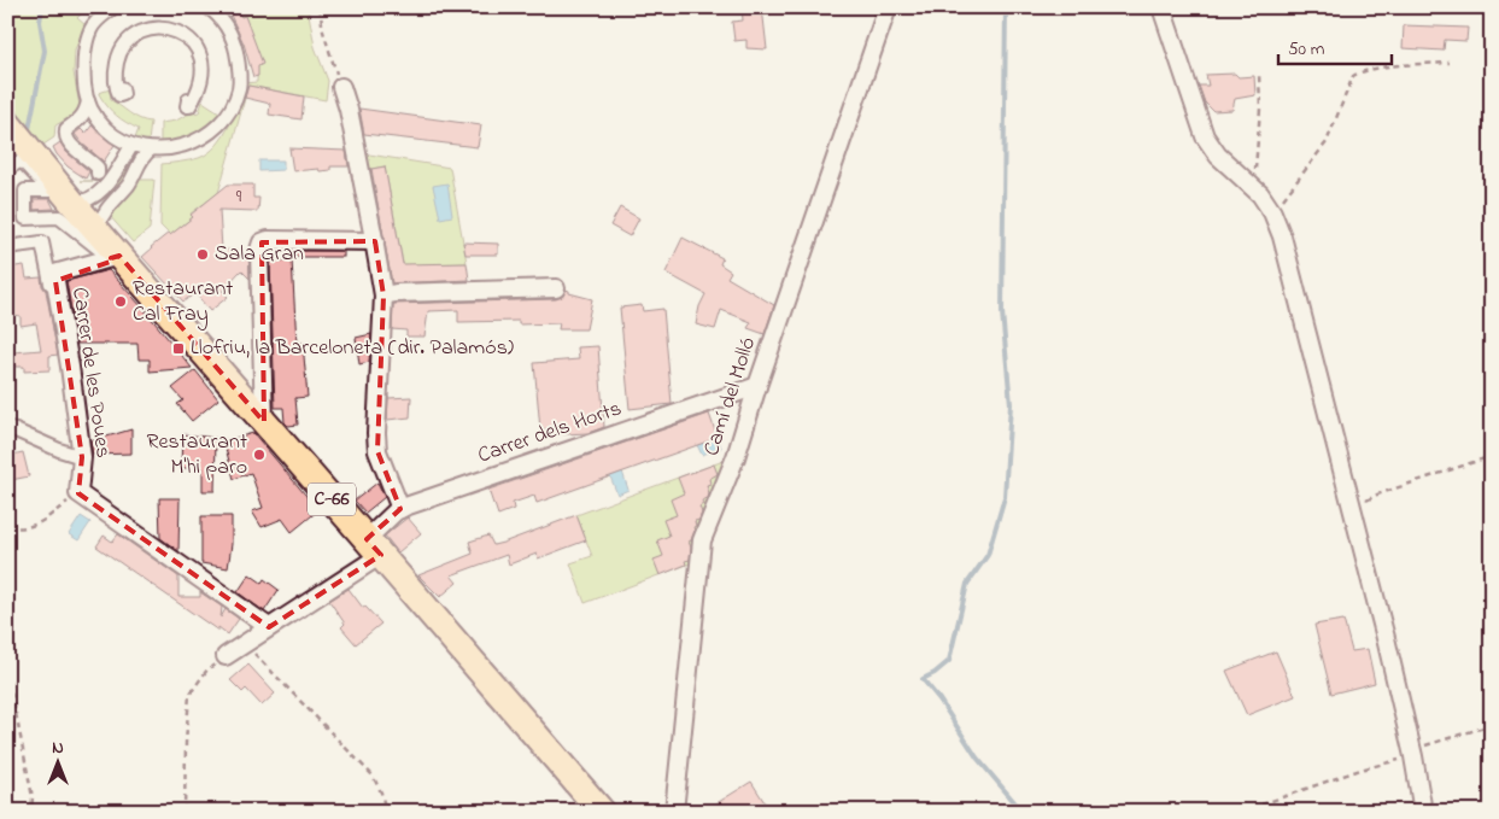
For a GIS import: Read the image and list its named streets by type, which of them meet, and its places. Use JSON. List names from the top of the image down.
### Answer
{
  "streets": {
    "main road": ["C-66"],
    "street": ["Carrer de les Poues", "Camí del Molló", "Carrer dels Horts"]
  },
  "crossings": [
    ["Carrer de les Poues", "C-66"],
    ["Camí del Molló", "Carrer dels Horts"],
    ["Carrer dels Horts", "C-66"]
  ],
  "places": {
    "other": ["Sala Gran", "Restaurant Cal Fray", "Restaurant M'hi paro"],
    "transit": ["Llofriu, la Barceloneta (dir. Palamós)"]
  },
  "house_numbers": ["9"],
  "scale_bar": "50 m",
  "north": "top"
}
